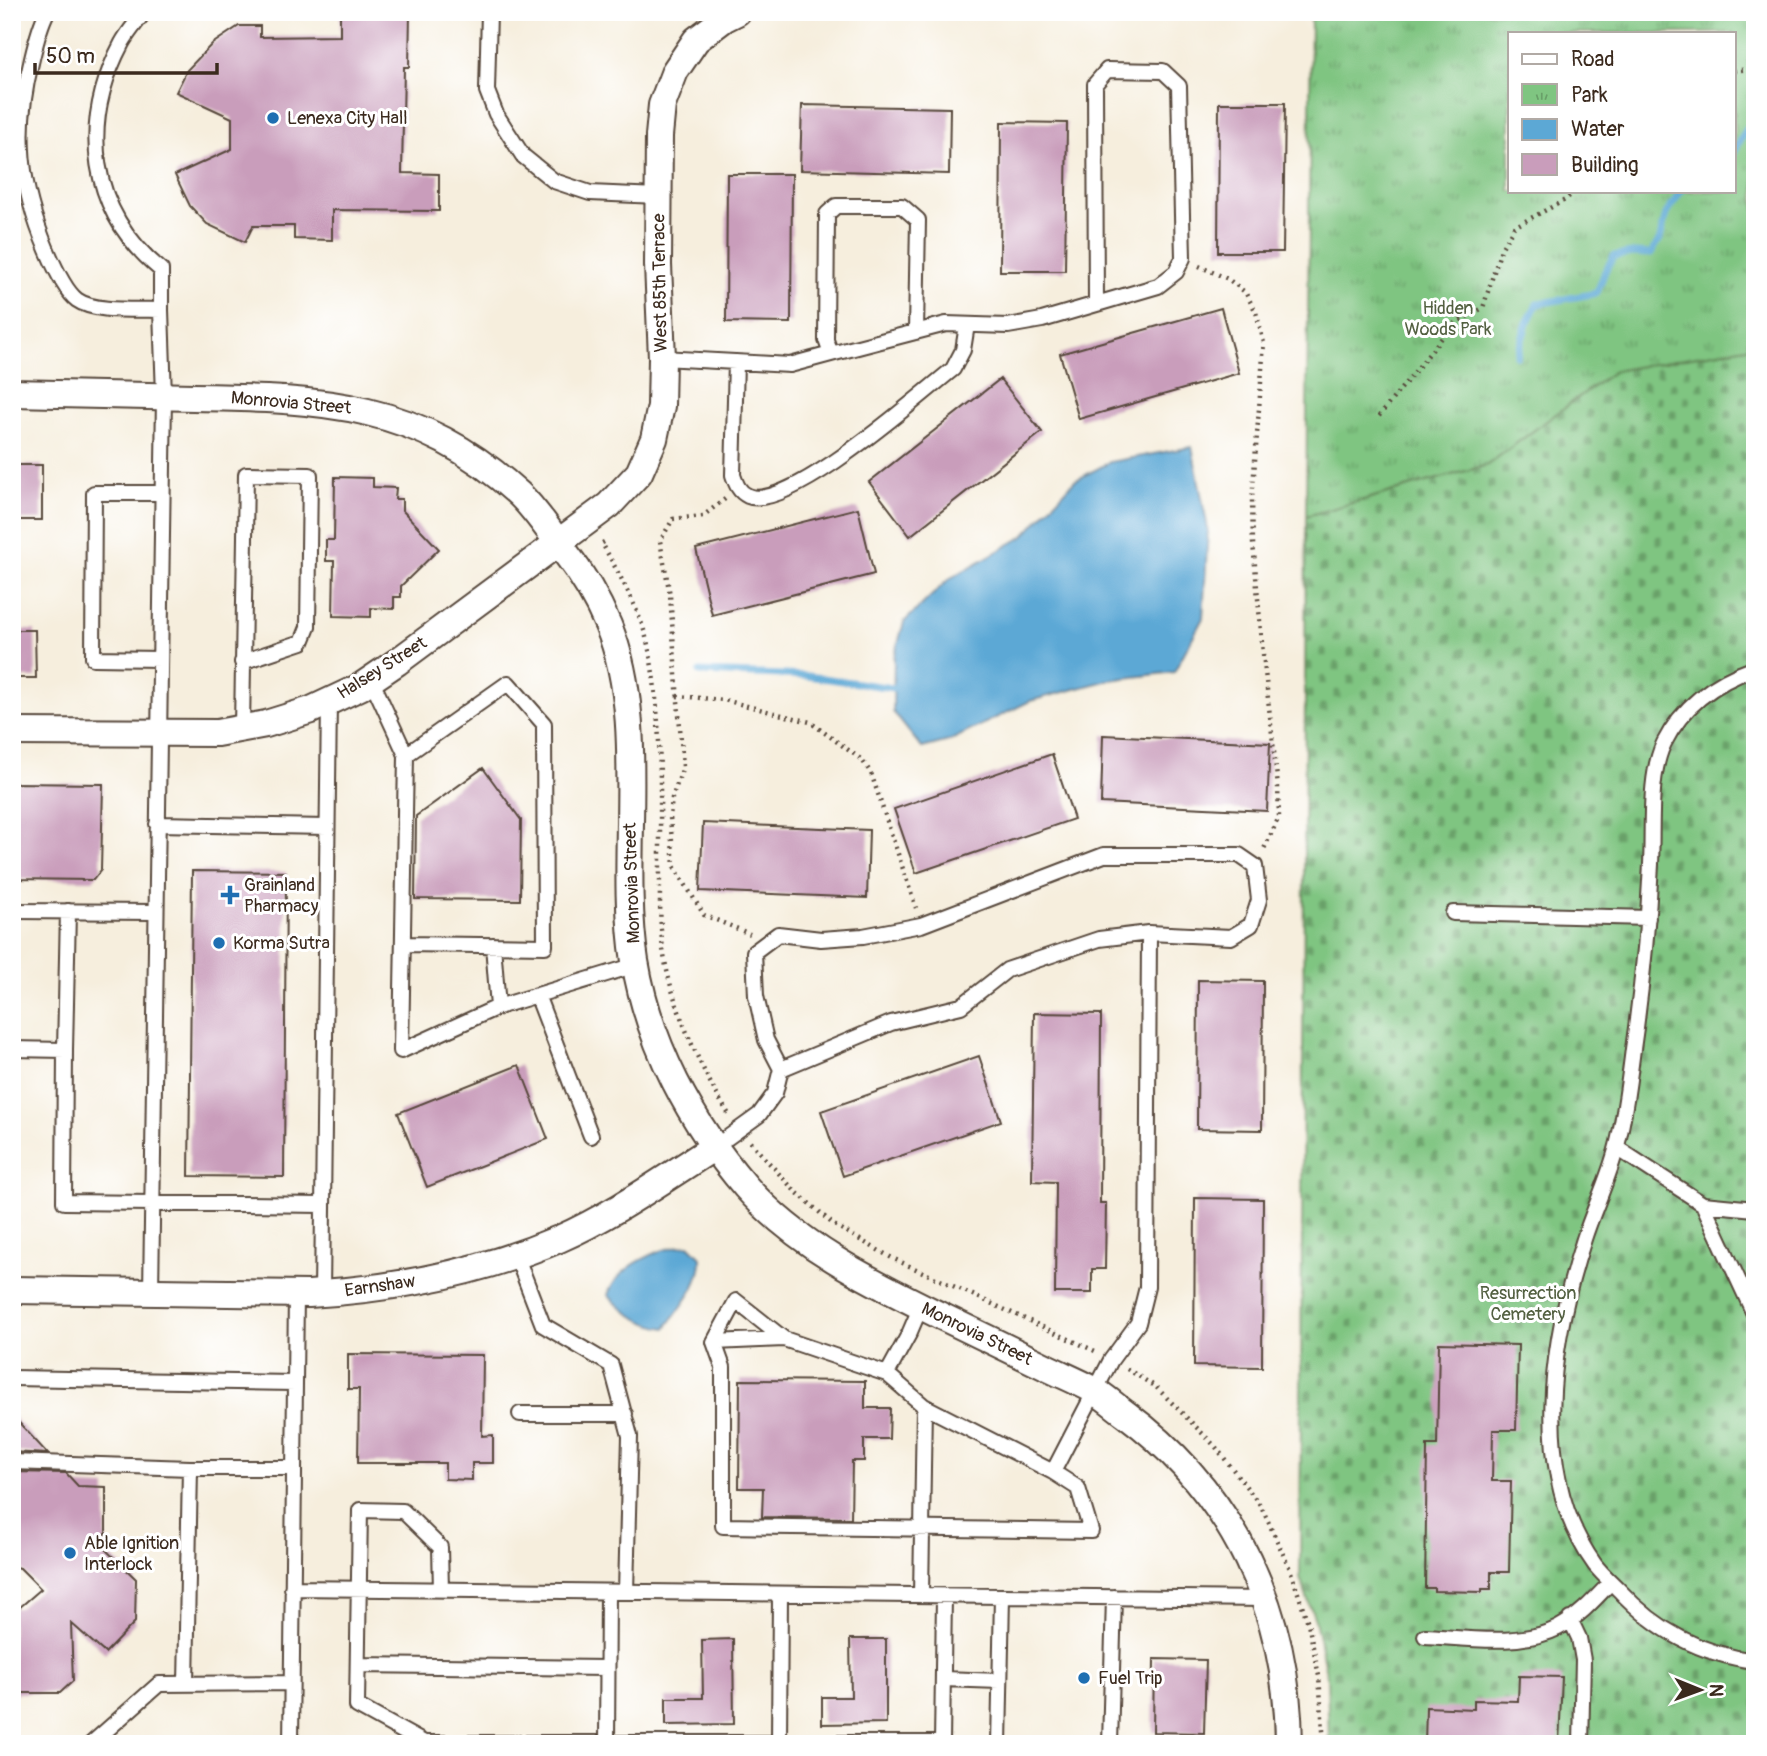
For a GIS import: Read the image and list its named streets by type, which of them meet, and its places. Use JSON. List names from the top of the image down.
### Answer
{
  "streets": {
    "street": [
      "West 85th Terrace",
      "Monrovia Street",
      "Halsey Street",
      "Earnshaw"
    ]
  },
  "crossings": [
    ["West 85th Terrace", "Monrovia Street"],
    ["West 85th Terrace", "Halsey Street"],
    ["Monrovia Street", "Halsey Street"],
    ["Monrovia Street", "Earnshaw"]
  ],
  "parks": ["Hidden Woods Park", "Resurrection Cemetery"],
  "places": {
    "other": [
      "Lenexa City Hall",
      "Korma Sutra",
      "Able Ignition Interlock",
      "Fuel Trip"
    ],
    "health": ["Grainland Pharmacy"]
  },
  "legend": [
    "Road",
    "Park",
    "Water",
    "Building"
  ],
  "scale_bar": "50 m",
  "north": "right"
}
